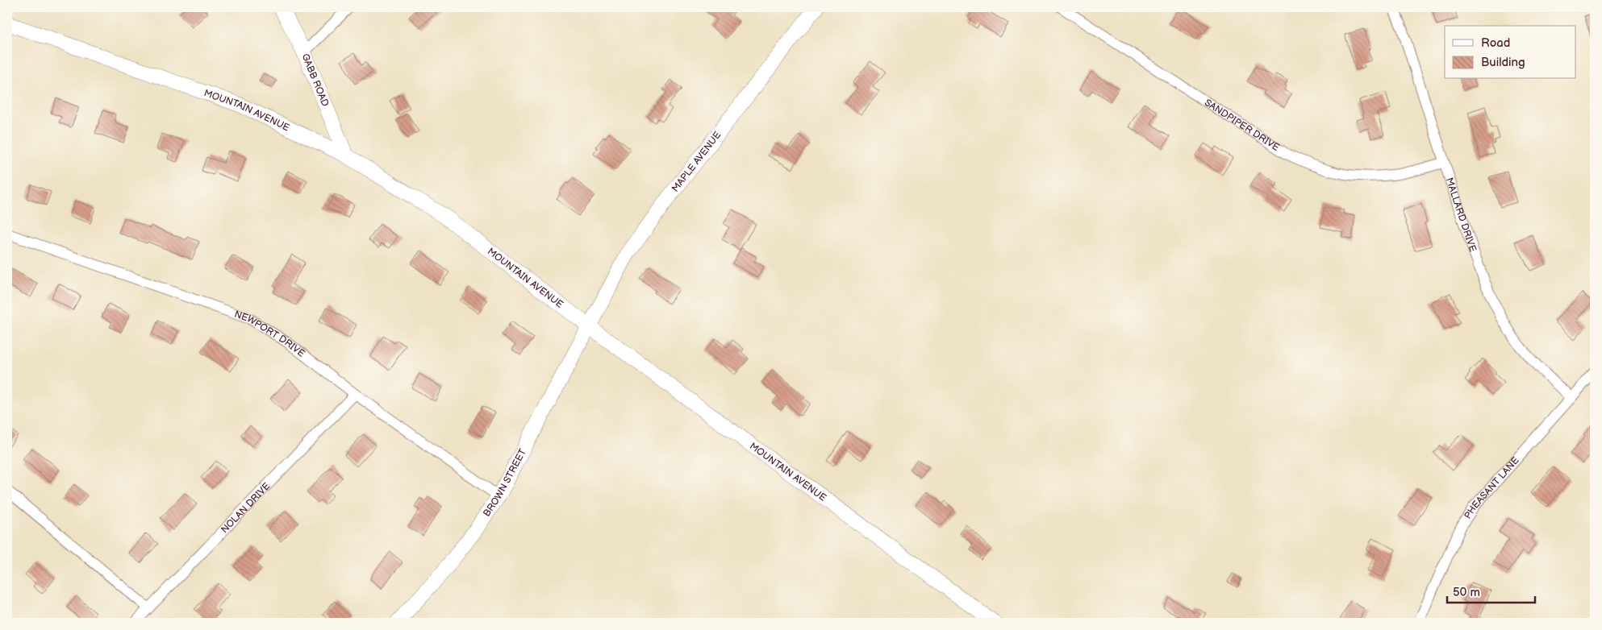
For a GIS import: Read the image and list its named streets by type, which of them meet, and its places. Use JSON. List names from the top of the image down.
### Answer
{
  "streets": {
    "main road": [
      "GABB ROAD",
      "MOUNTAIN AVENUE",
      "MAPLE AVENUE",
      "BROWN STREET"
    ],
    "street": [
      "SANDPIPER DRIVE",
      "MALLARD DRIVE",
      "NEWPORT DRIVE",
      "PHEASANT LANE",
      "NOLAN DRIVE"
    ]
  },
  "crossings": [
    ["GABB ROAD", "MOUNTAIN AVENUE"],
    ["MOUNTAIN AVENUE", "MAPLE AVENUE"],
    ["MOUNTAIN AVENUE", "BROWN STREET"],
    ["SANDPIPER DRIVE", "MALLARD DRIVE"],
    ["MAPLE AVENUE", "BROWN STREET"],
    ["MALLARD DRIVE", "PHEASANT LANE"],
    ["NEWPORT DRIVE", "BROWN STREET"],
    ["NEWPORT DRIVE", "NOLAN DRIVE"]
  ],
  "legend": ["Road", "Building"],
  "scale_bar": "50 m"
}
